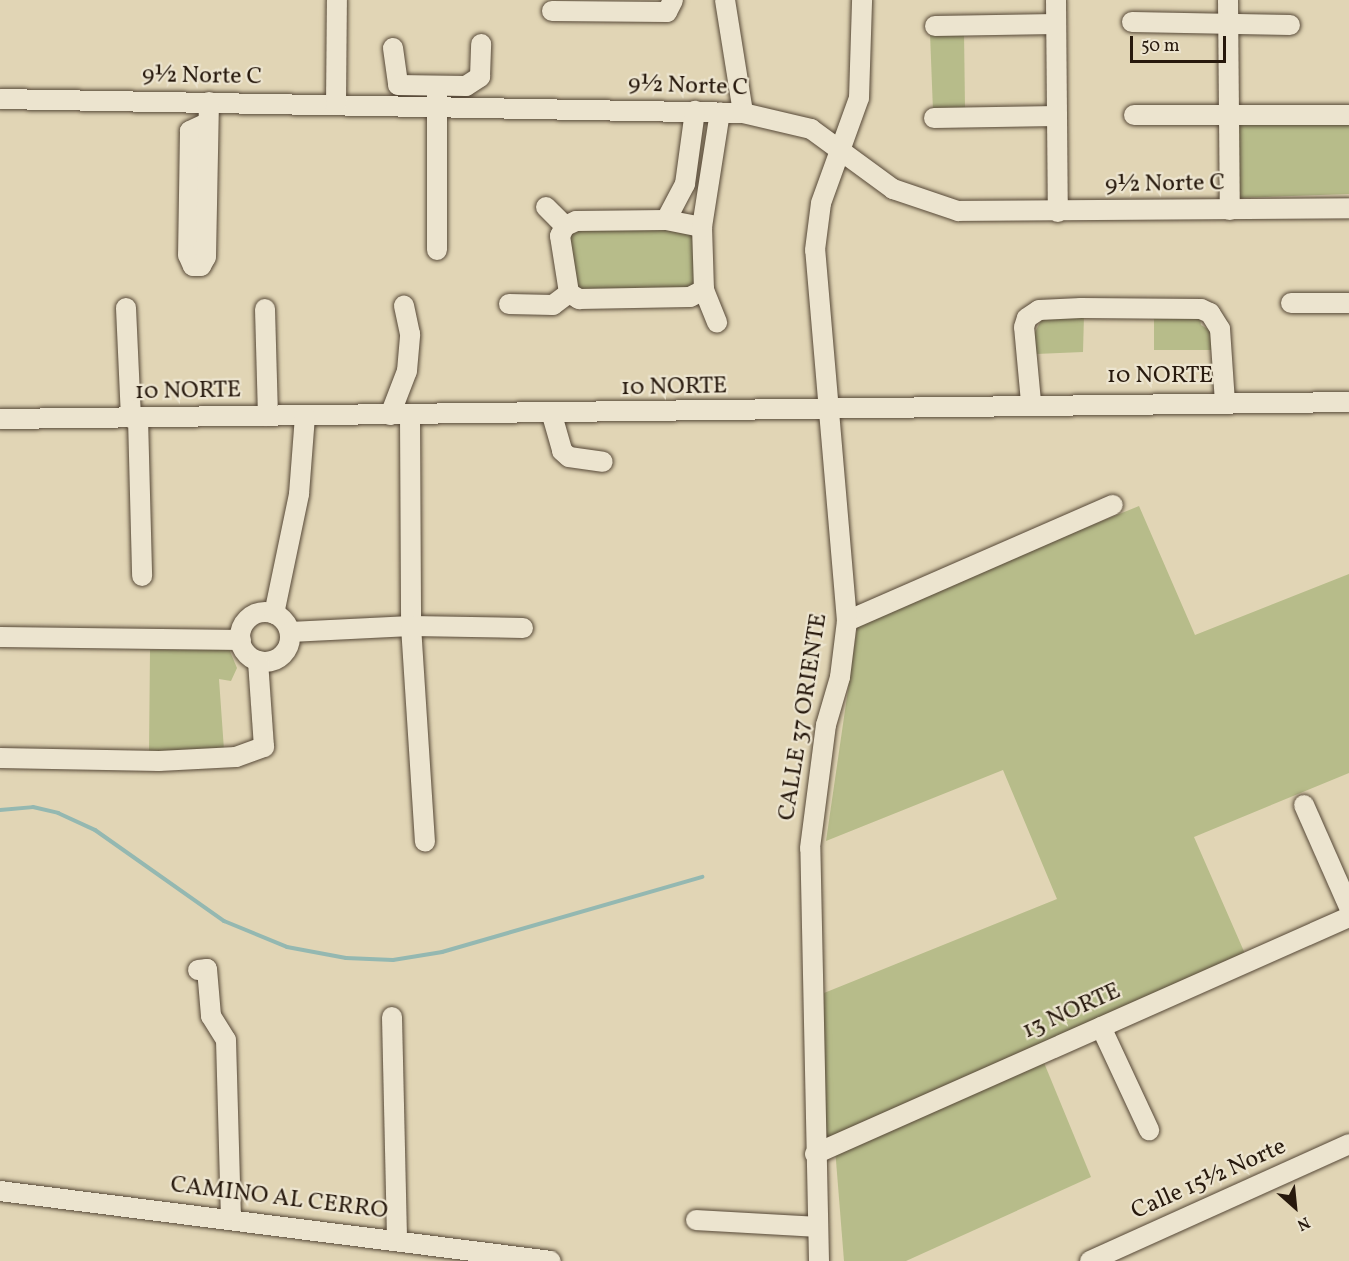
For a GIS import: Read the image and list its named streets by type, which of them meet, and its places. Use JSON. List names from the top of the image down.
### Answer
{
  "streets": {
    "street": [
      "9½ Norte C",
      "10 NORTE",
      "CALLE 37 ORIENTE",
      "13 NORTE",
      "Calle 15½ Norte",
      "CAMINO AL CERRO"
    ]
  },
  "crossings": [
    ["9½ Norte C", "CALLE 37 ORIENTE"],
    ["10 NORTE", "CALLE 37 ORIENTE"],
    ["CALLE 37 ORIENTE", "13 NORTE"]
  ],
  "scale_bar": "50 m",
  "north": "bottom right"
}
